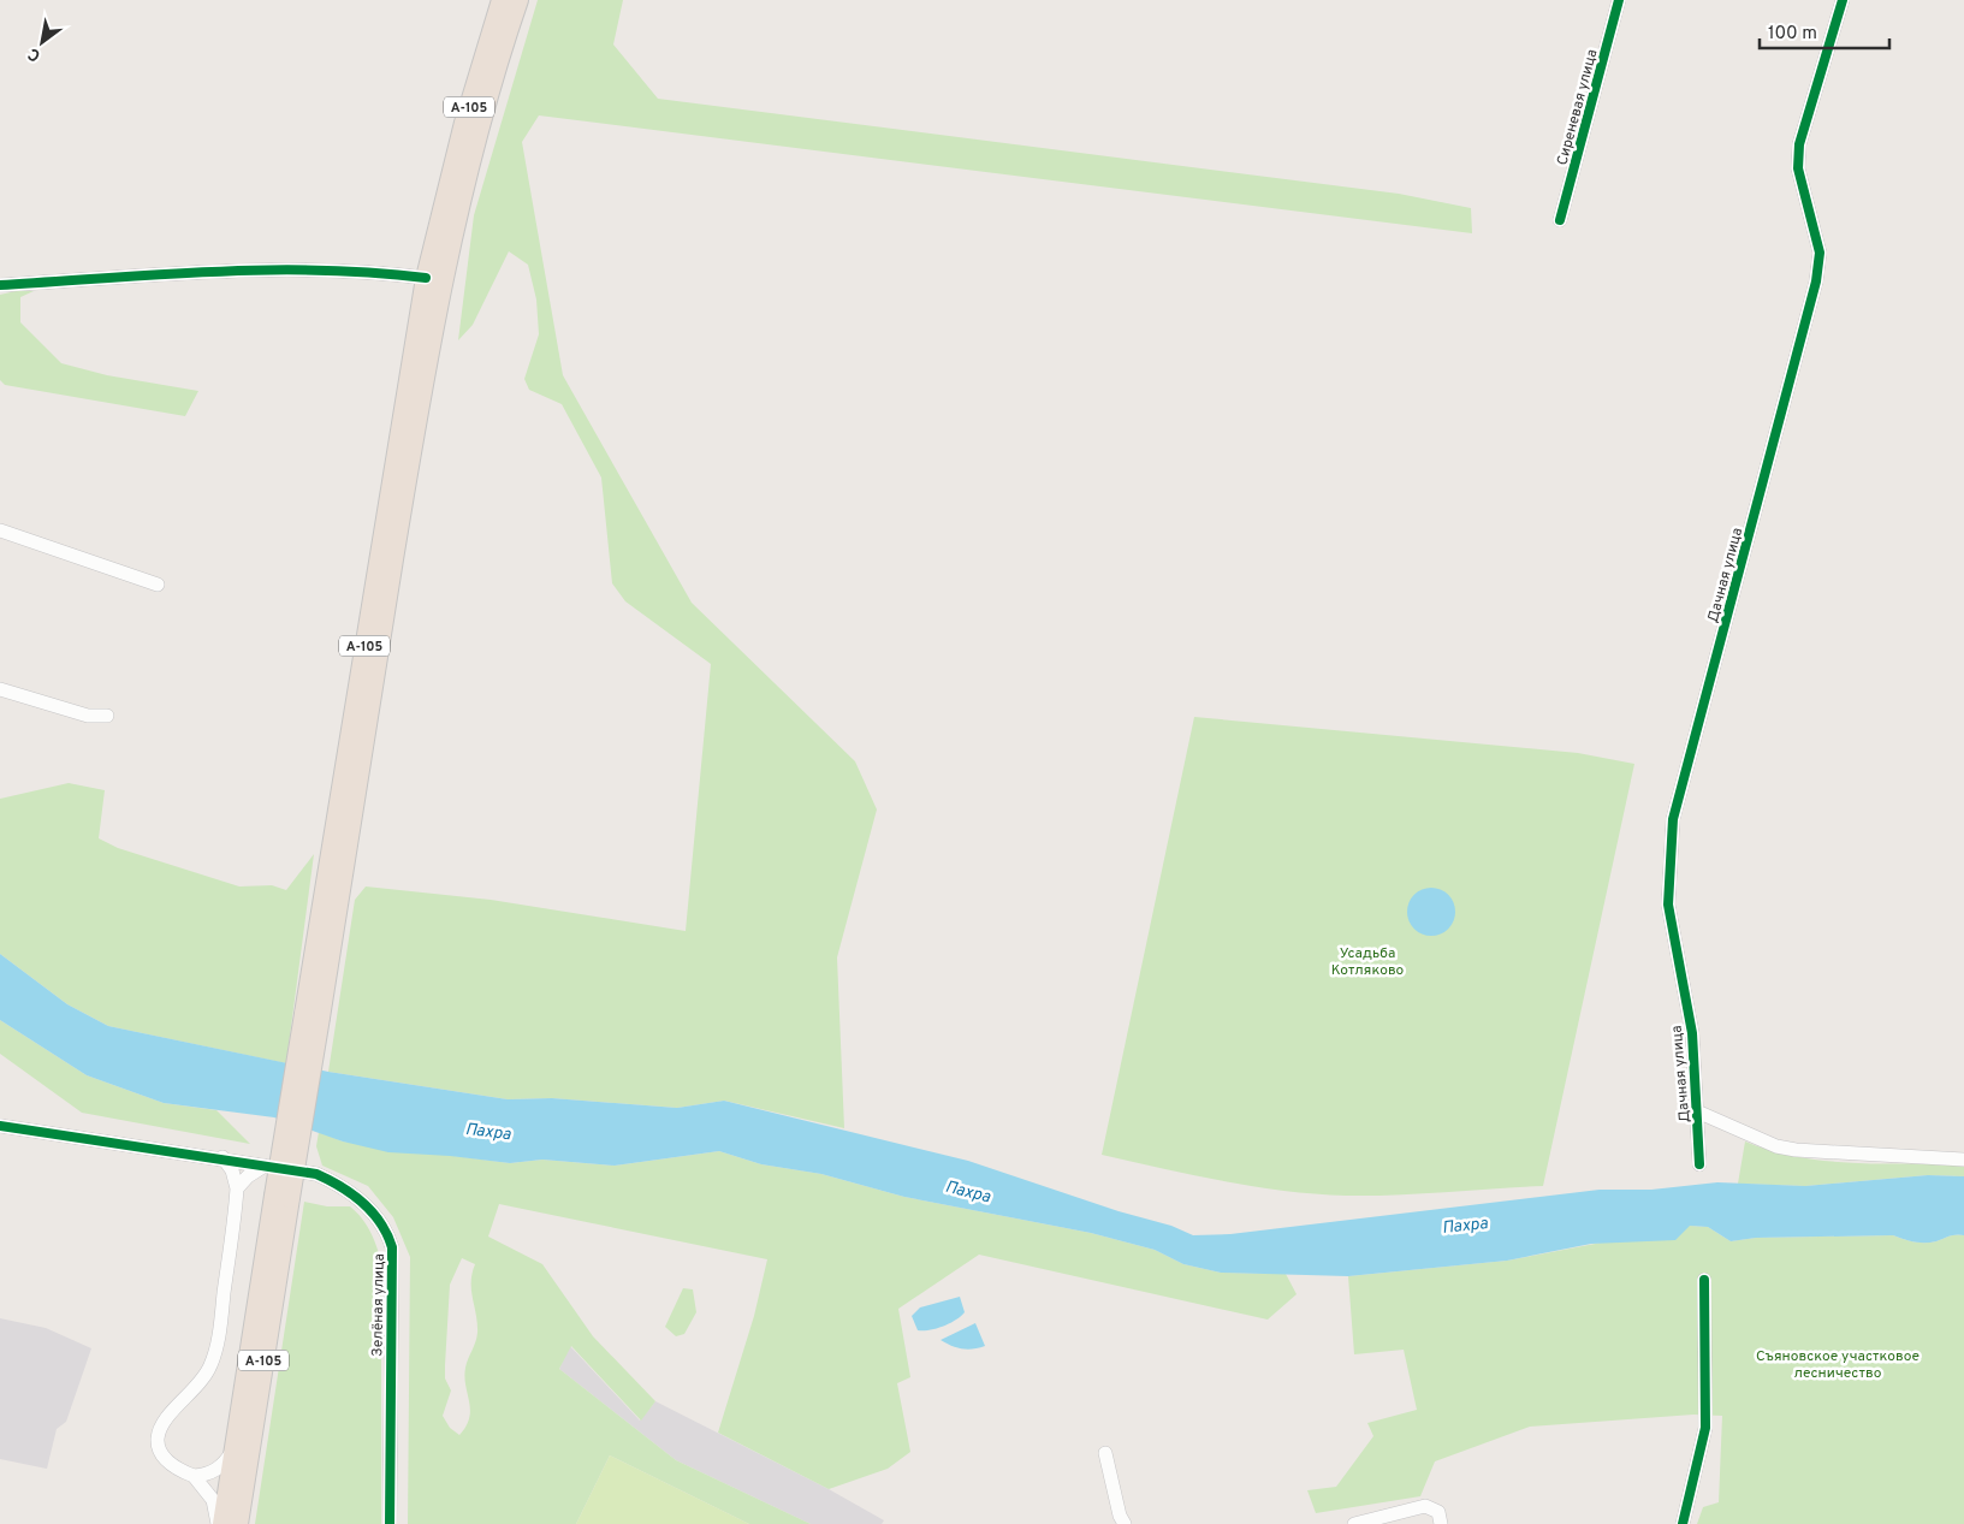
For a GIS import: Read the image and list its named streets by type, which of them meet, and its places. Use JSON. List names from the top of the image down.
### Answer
{
  "streets": {
    "highway": ["А-105"],
    "street": ["Сиреневая улица", "Дачная улица", "Зелёная улица"]
  },
  "water": ["Пахра"],
  "parks": ["Усадьба Котляково", "Съяновское участковое лесничество"],
  "scale_bar": "100 m",
  "north": "bottom left"
}
